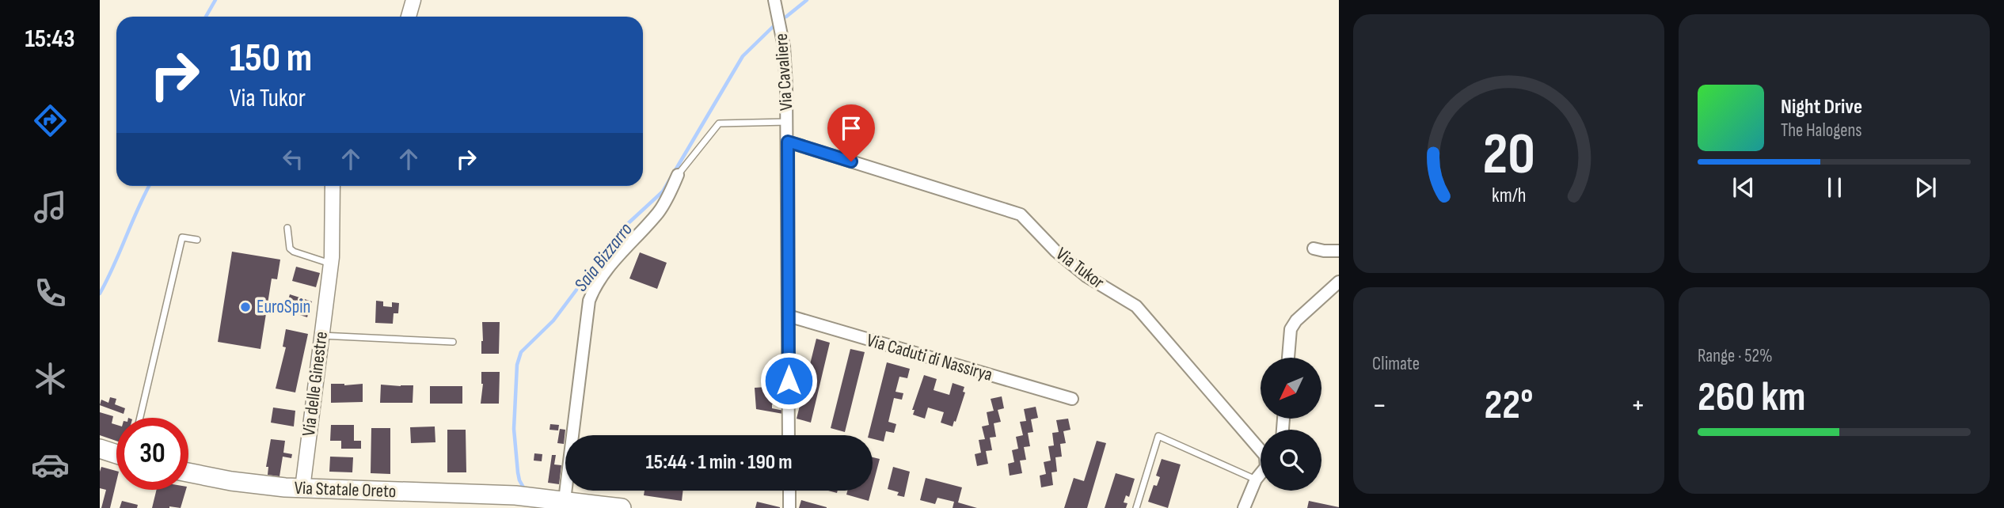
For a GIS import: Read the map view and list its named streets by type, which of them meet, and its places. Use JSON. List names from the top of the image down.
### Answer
{
  "streets": {
    "main road": ["Via Statale Oreto"],
    "street": [
      "Via Cavaliere",
      "Via Tukor",
      "Via Caduti di Nassirya",
      "Via delle Ginestre"
    ]
  },
  "crossings": [
    ["Via Cavaliere", "Via Tukor"],
    ["Via Cavaliere", "Via Caduti di Nassirya"],
    ["Via delle Ginestre", "Via Statale Oreto"]
  ],
  "water": ["Saia Bizzarro"],
  "places": ["EuroSpin"],
  "north": "bottom left",
  "page": {
    "tabs": "15:43",
    "turn": ["150 m", "Via Tukor"],
    "song": ["Night Drive", "The Halogens"],
    "tile": [
      "Climate",
      ["Range · 52%", "260 km"]
    ],
    "heat": ["−", "22°", "+"],
    "limit": "30",
    "trip": "15:44 · 1 min · 190 m",
    "gauge": ["20", "km/h"]
  }
}
